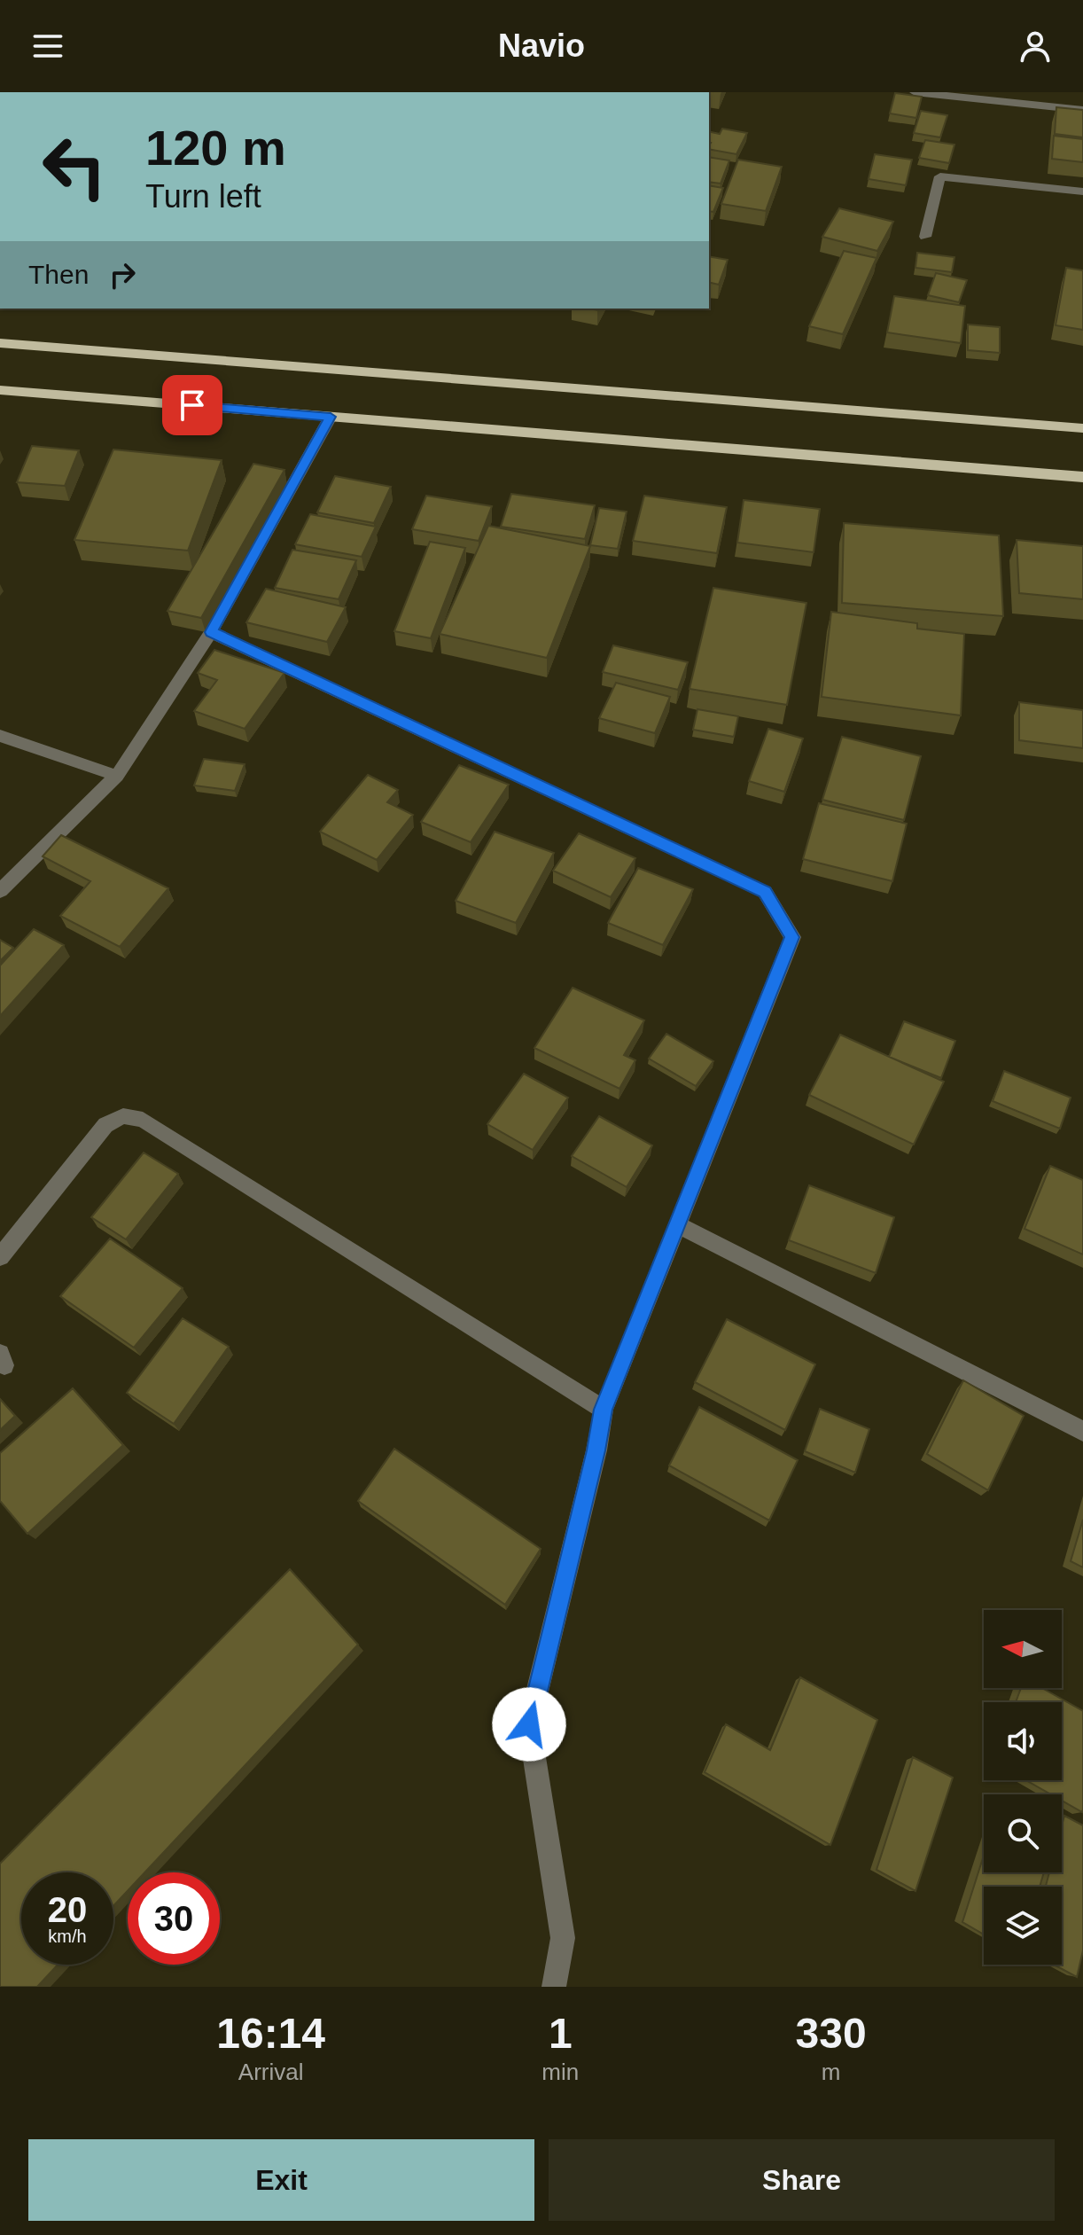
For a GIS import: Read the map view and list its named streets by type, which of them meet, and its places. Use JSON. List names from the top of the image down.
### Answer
{
  "north": "left",
  "page": {
    "header": "Navio",
    "turn": ["120 m", "Turn left"],
    "then": "Then",
    "speed": "20 km/h",
    "limit": "30",
    "eta": [
      "16:14",
      "Arrival",
      "1",
      "min",
      "330",
      "m"
    ],
    "buttons": ["Exit", "Share"]
  }
}
